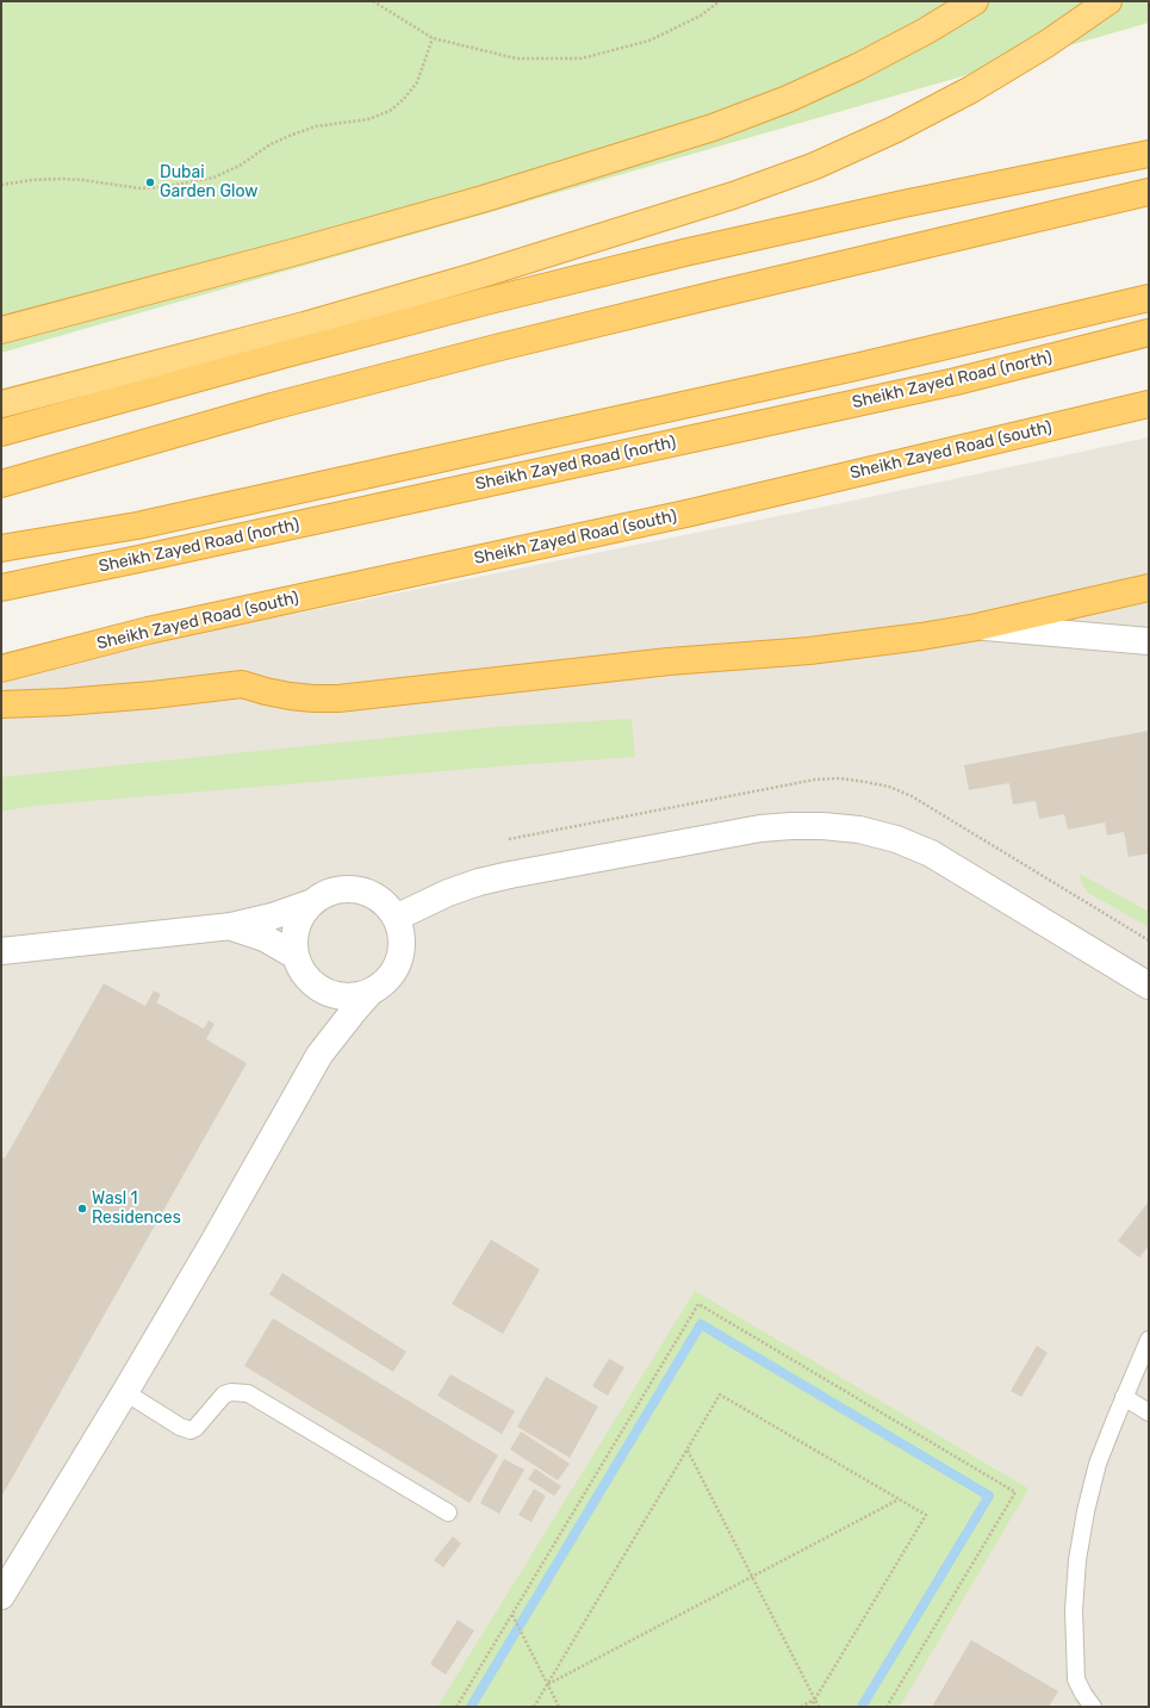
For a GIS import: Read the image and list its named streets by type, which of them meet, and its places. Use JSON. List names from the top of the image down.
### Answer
{
  "streets": {
    "highway": ["Sheikh Zayed Road (north)", "Sheikh Zayed Road (south)"]
  },
  "places": ["Dubai Garden Glow", "Wasl 1 Residences"]
}
